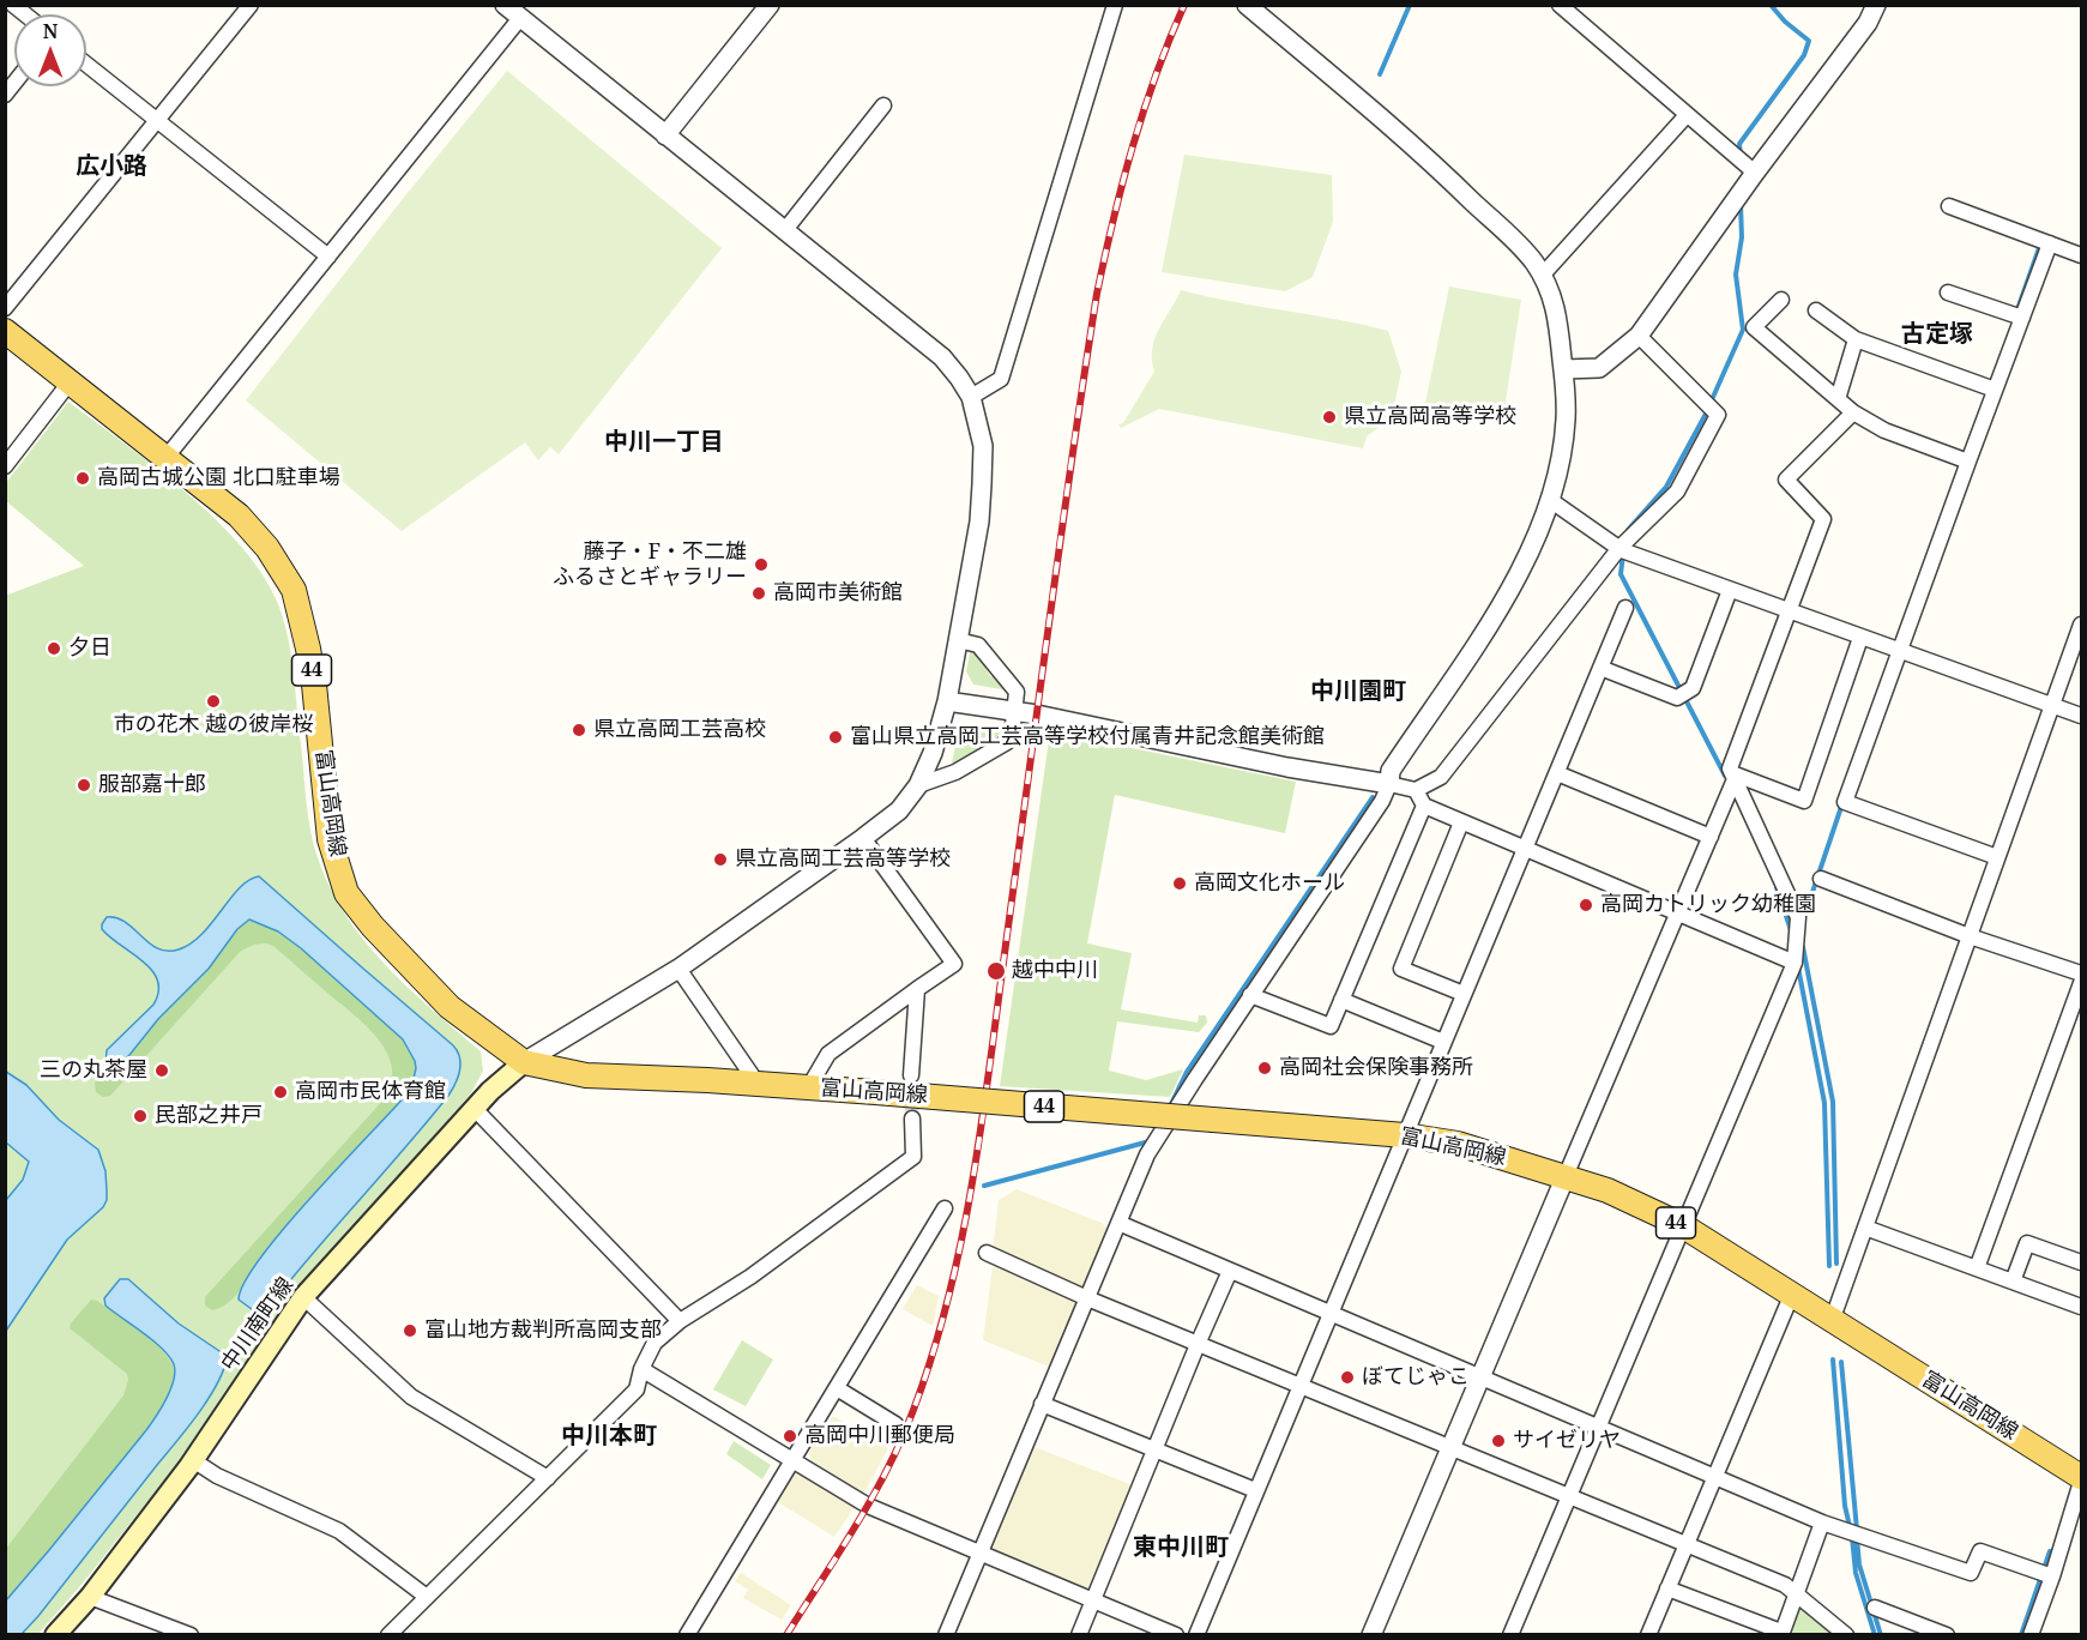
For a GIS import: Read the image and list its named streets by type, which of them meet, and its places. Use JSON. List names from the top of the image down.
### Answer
{
  "streets": {
    "main road": ["44", "富山高岡線", "中川南町線"]
  },
  "crossings": [
    ["富山高岡線", "中川南町線"]
  ],
  "districts": [
    "広小路",
    "古定塚",
    "中川一丁目",
    "中川園町",
    "中川本町",
    "東中川町"
  ],
  "places": [
    "県立高岡高等学校",
    "高岡古城公園 北口駐車場",
    "藤子・F・不二雄 ふるさとギャラリー",
    "高岡市美術館",
    "夕日",
    "市の花木 越の彼岸桜",
    "県立高岡工芸高校",
    "富山県立高岡工芸高等学校付属青井記念館美術館",
    "服部嘉十郎",
    "県立高岡工芸高等学校",
    "高岡文化ホール",
    "高岡カトリック幼稚園",
    "越中中川",
    "高岡社会保険事務所",
    "三の丸茶屋",
    "高岡市民体育館",
    "民部之井戸",
    "富山地方裁判所高岡支部",
    "ぼてじゃこ",
    "高岡中川郵便局",
    "サイゼリヤ"
  ],
  "north": "top"
}
